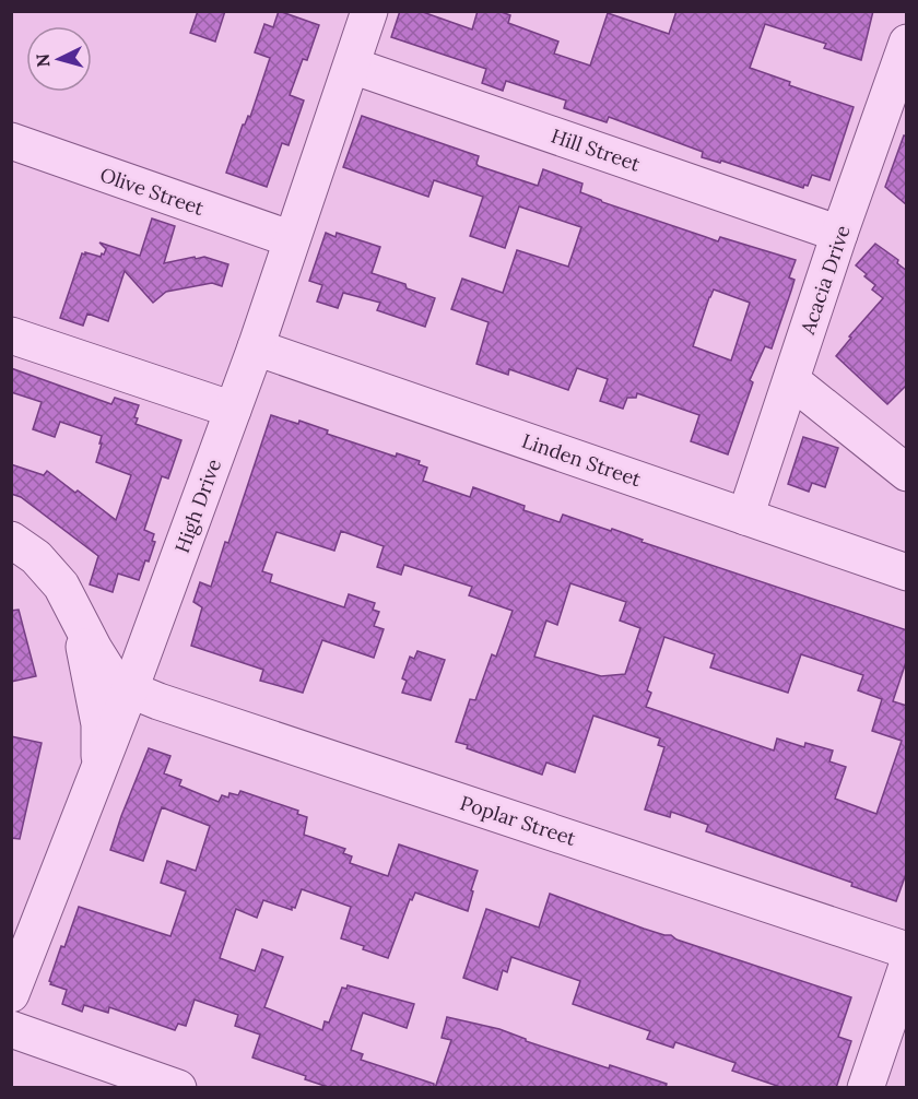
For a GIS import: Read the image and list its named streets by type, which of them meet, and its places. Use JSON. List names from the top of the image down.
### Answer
{
  "streets": {
    "street": [
      "Hill Street",
      "Olive Street",
      "Acacia Drive",
      "Linden Street",
      "High Drive",
      "Poplar Street"
    ]
  },
  "crossings": [
    ["Hill Street", "Acacia Drive"],
    ["Hill Street", "High Drive"],
    ["Olive Street", "High Drive"],
    ["Acacia Drive", "Linden Street"],
    ["Linden Street", "High Drive"],
    ["High Drive", "Poplar Street"]
  ],
  "north": "left"
}
